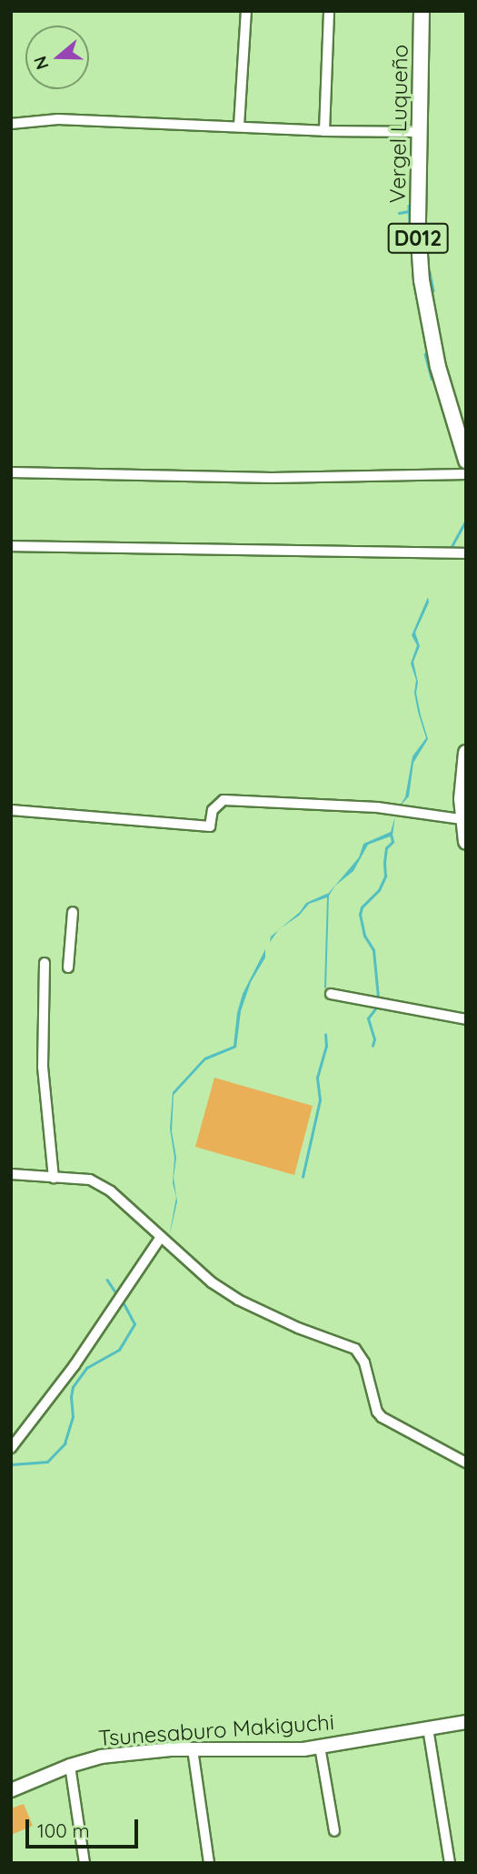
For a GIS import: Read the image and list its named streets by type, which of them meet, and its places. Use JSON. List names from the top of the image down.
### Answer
{
  "streets": {
    "main road": ["Vergel Luqueño", "D012"],
    "street": ["Tsunesaburo Makiguchi"]
  },
  "scale_bar": "100 m",
  "north": "left"
}
